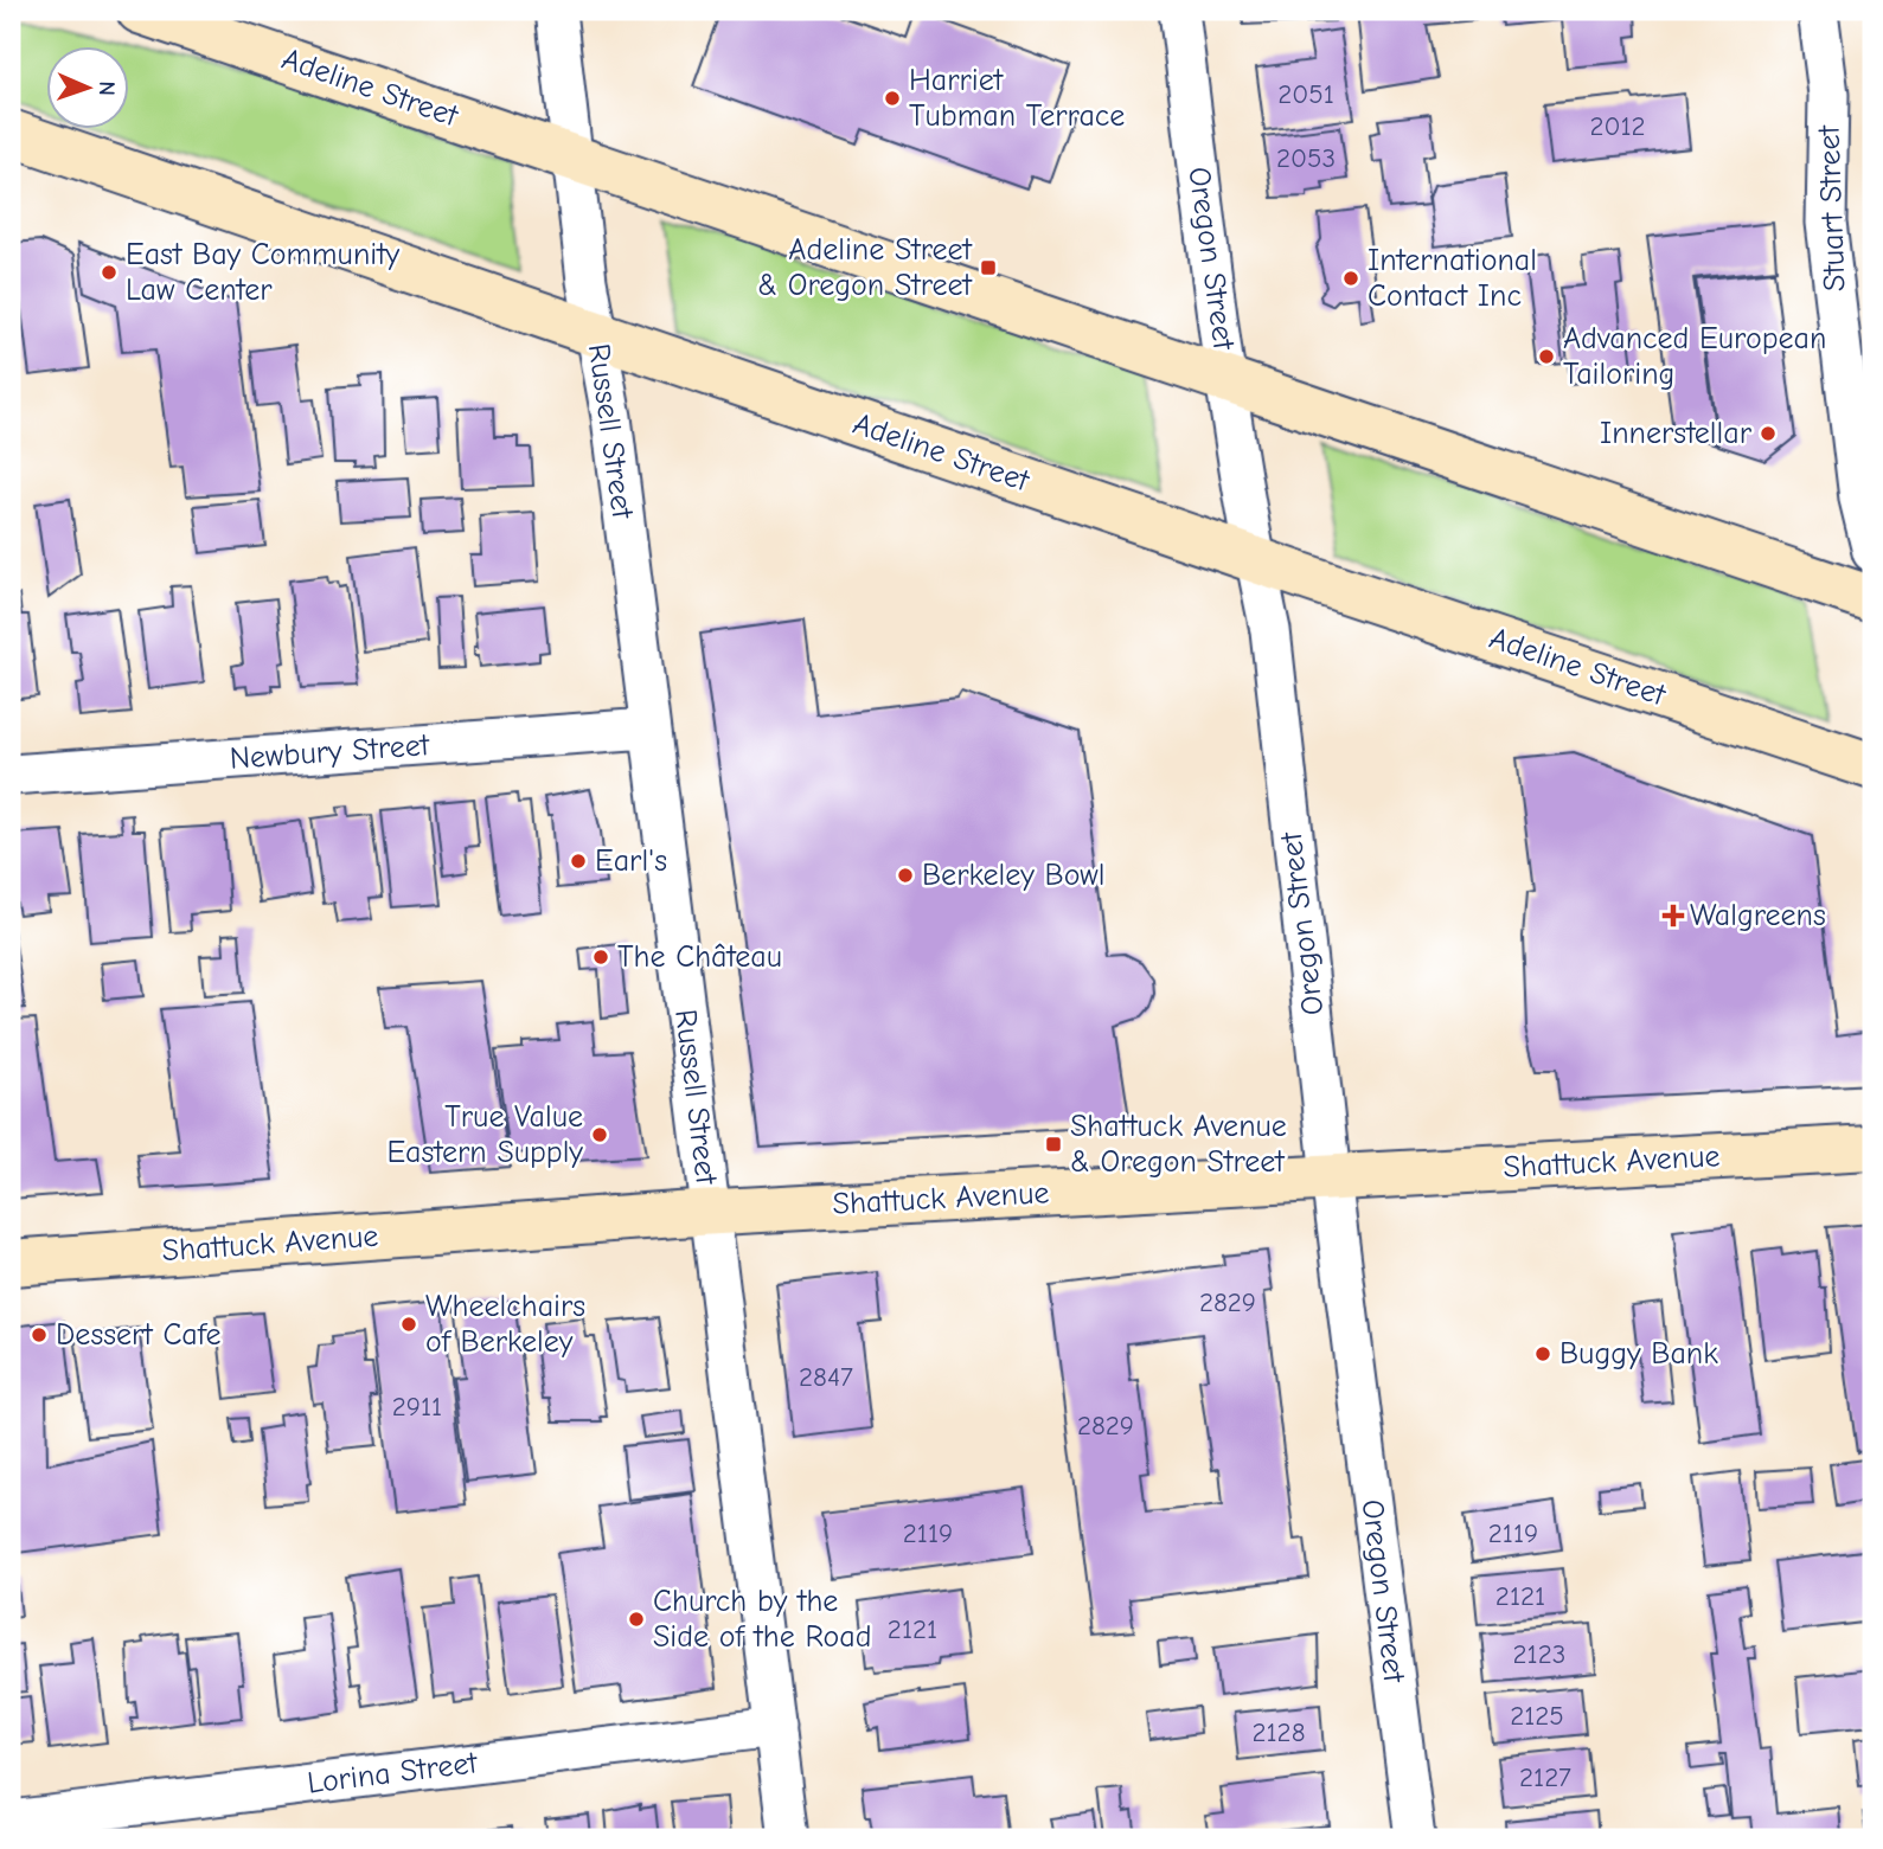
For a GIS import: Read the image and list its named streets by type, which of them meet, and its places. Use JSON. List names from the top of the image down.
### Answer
{
  "streets": {
    "main road": ["Adeline Street", "Shattuck Avenue"],
    "street": [
      "Stuart Street",
      "Oregon Street",
      "Russell Street",
      "Newbury Street",
      "Lorina Street"
    ]
  },
  "crossings": [
    ["Adeline Street", "Oregon Street"],
    ["Adeline Street", "Russell Street"],
    ["Oregon Street", "Shattuck Avenue"],
    ["Russell Street", "Newbury Street"],
    ["Russell Street", "Shattuck Avenue"],
    ["Russell Street", "Lorina Street"]
  ],
  "places": {
    "other": [
      "Harriet Tubman Terrace",
      "East Bay Community Law Center",
      "International Contact Inc",
      "Advanced European Tailoring",
      "Innerstellar",
      "Earl's",
      "Berkeley Bowl",
      "The Château",
      "True Value Eastern Supply",
      "Wheelchairs of Berkeley",
      "Dessert Cafe",
      "Buggy Bank",
      "Church by the Side of the Road"
    ],
    "transit": ["Adeline Street & Oregon Street", "Shattuck Avenue & Oregon Street"],
    "health": ["Walgreens"]
  },
  "house_numbers": [
    "2051",
    "2012",
    "2053",
    "2829",
    "2847",
    "2911",
    "2829",
    "2119",
    "2119",
    "2121",
    "2121",
    "2123",
    "2125",
    "2128",
    "2127"
  ],
  "north": "right"
}
